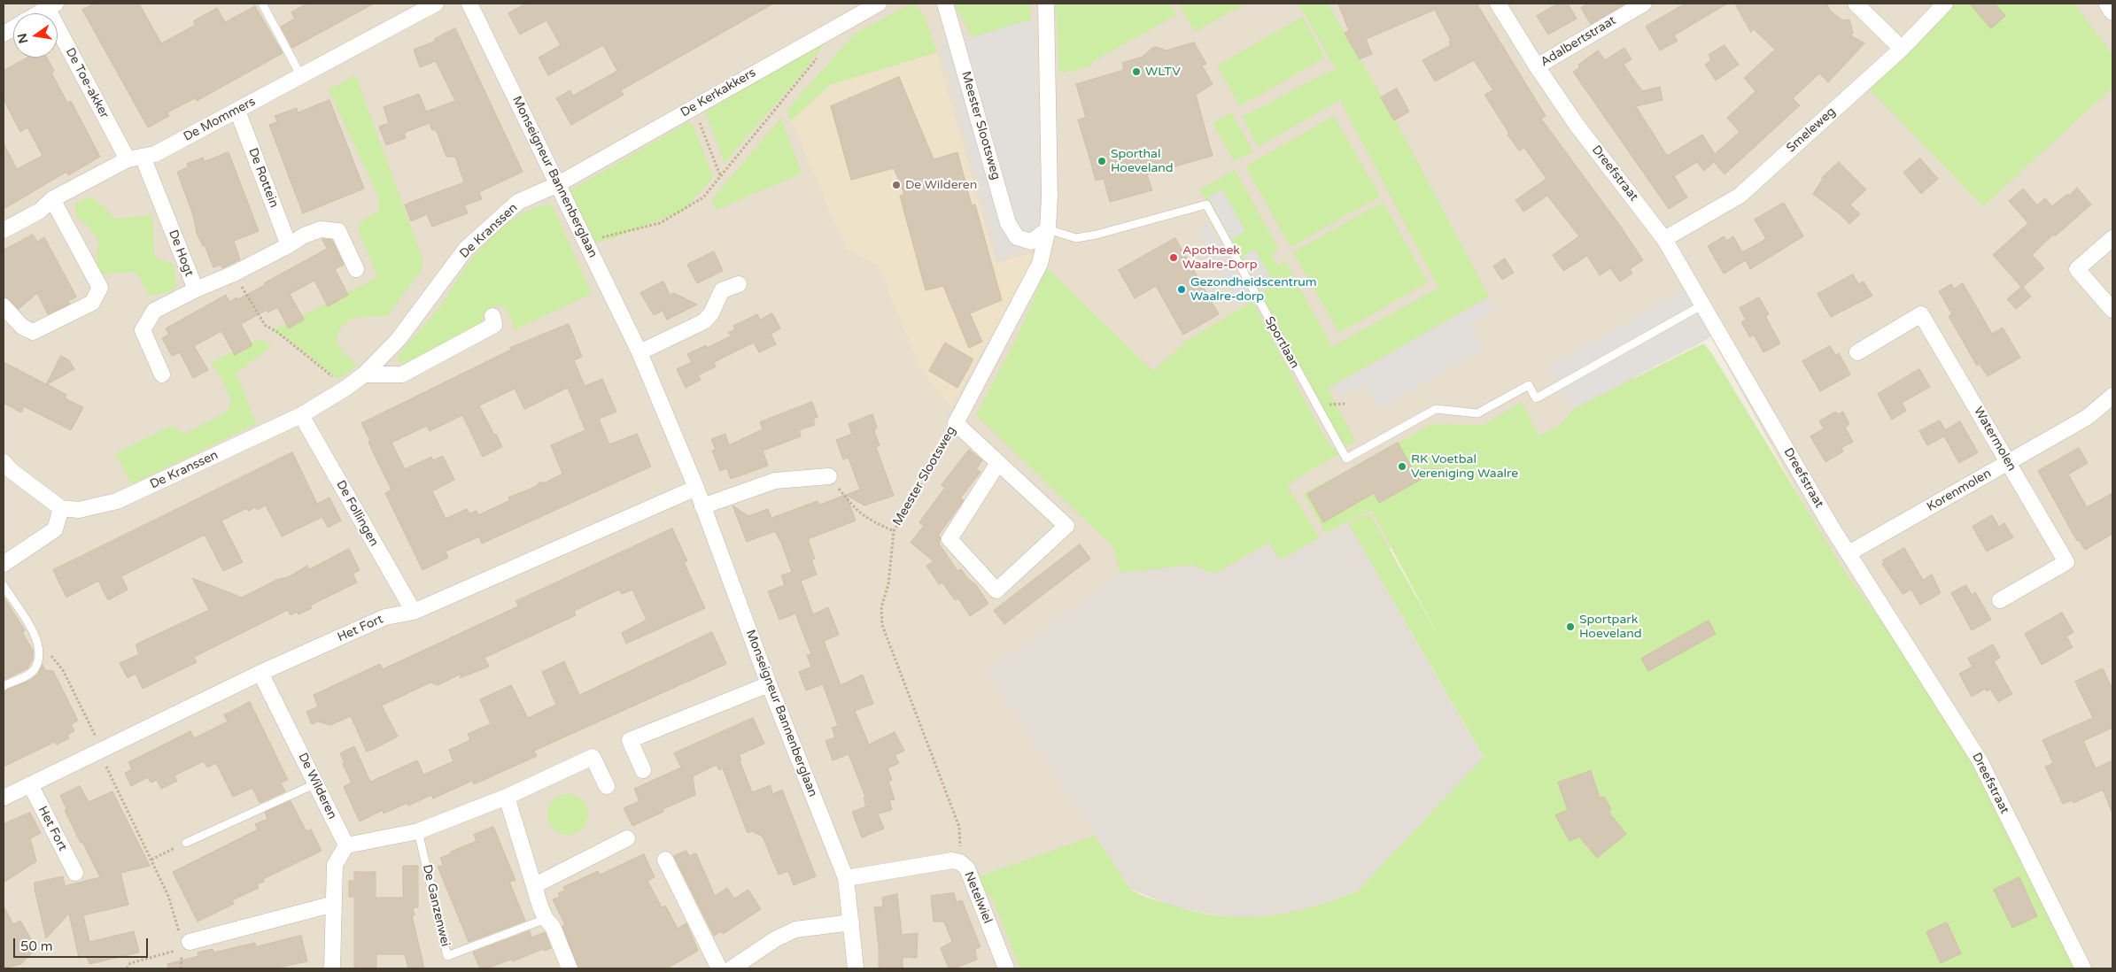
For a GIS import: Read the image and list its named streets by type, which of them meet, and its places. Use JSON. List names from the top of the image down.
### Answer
{
  "streets": {
    "street": [
      "Adalbertstraat",
      "De Toe-akker",
      "De Kerkakkers",
      "De Mommers",
      "Meester Slootsweg",
      "Smeleweg",
      "Dreefstraat",
      "Monseigneur Bannenberglaan",
      "De Rottein",
      "De Kranssen",
      "De Hogt",
      "Watermolen",
      "Korenmolen",
      "De Follingen",
      "Het Fort",
      "De Wilderen",
      "Netelwiel"
    ],
    "lane": ["Sportlaan", "De Ganzenwei"]
  },
  "crossings": [
    ["Adalbertstraat", "Dreefstraat"],
    ["De Toe-akker", "De Mommers"],
    ["De Kerkakkers", "Monseigneur Bannenberglaan"],
    ["De Kerkakkers", "De Kranssen"],
    ["De Mommers", "De Rottein"],
    ["De Mommers", "De Hogt"],
    ["Meester Slootsweg", "Sportlaan"],
    ["Meester Slootsweg", "Netelwiel"],
    ["Smeleweg", "Dreefstraat"],
    ["Dreefstraat", "Sportlaan"],
    ["Dreefstraat", "Korenmolen"],
    ["Monseigneur Bannenberglaan", "De Kranssen"],
    ["Monseigneur Bannenberglaan", "Het Fort"],
    ["Monseigneur Bannenberglaan", "Netelwiel"],
    ["De Kranssen", "De Follingen"],
    ["Watermolen", "Korenmolen"],
    ["De Follingen", "Het Fort"],
    ["Het Fort", "De Wilderen"]
  ],
  "places": [
    "WLTV",
    "Sporthal Hoeveland",
    "De Wilderen",
    "Apotheek Waalre-Dorp",
    "Gezondheidscentrum Waalre-dorp",
    "RK Voetbal Vereniging Waalre",
    "Sportpark Hoeveland"
  ],
  "scale_bar": "50 m",
  "north": "left"
}
